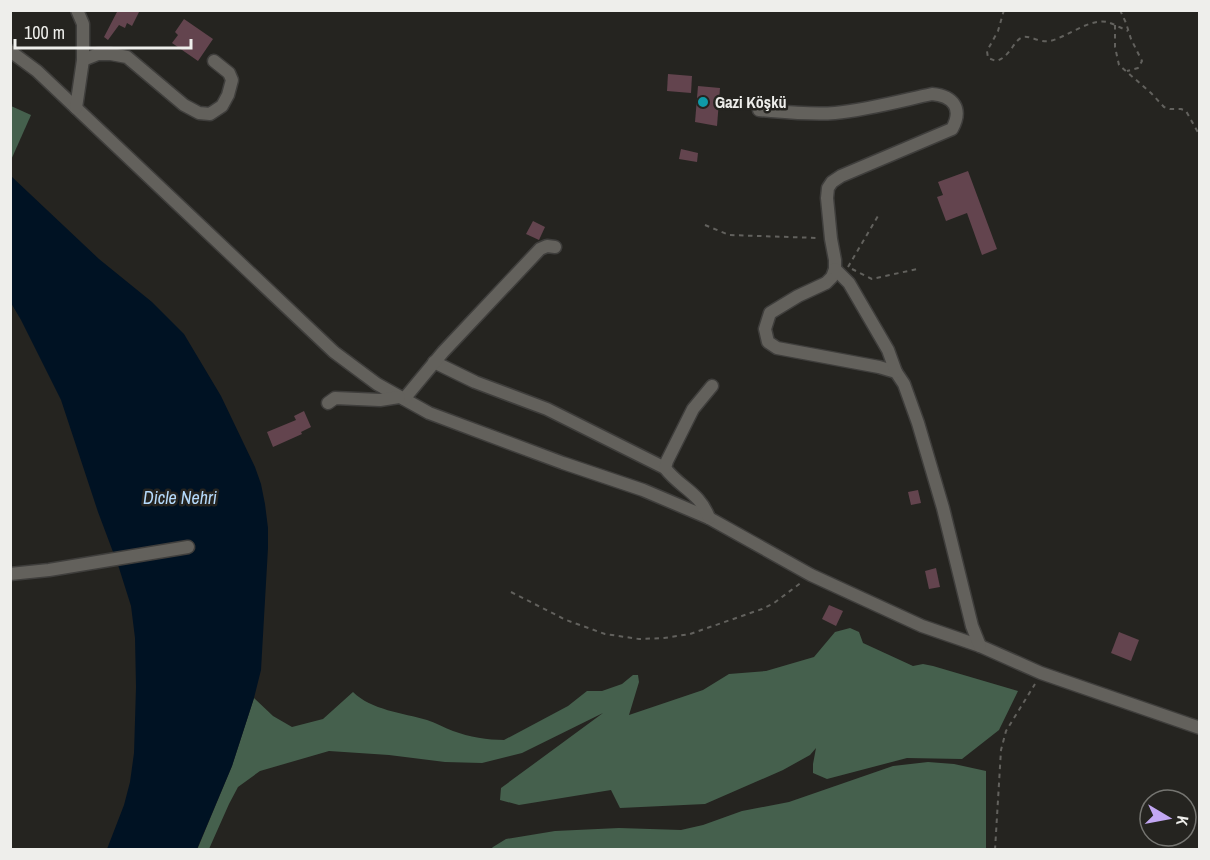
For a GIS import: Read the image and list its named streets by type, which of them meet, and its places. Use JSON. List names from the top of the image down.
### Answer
{
  "water": ["Dicle Nehri"],
  "places": ["Gazi Köşkü"],
  "scale_bar": "100 m",
  "north": "right"
}
